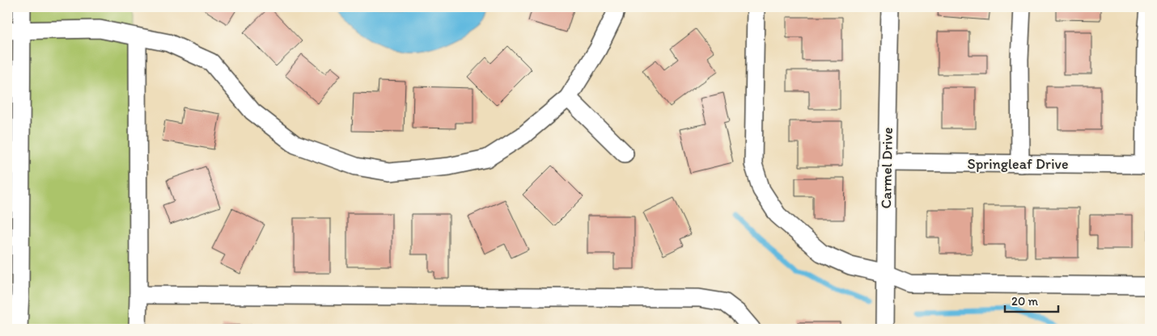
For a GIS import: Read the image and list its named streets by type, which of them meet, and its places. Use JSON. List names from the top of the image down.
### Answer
{
  "streets": {
    "street": ["Springleaf Drive", "Carmel Drive"]
  },
  "crossings": [
    ["Springleaf Drive", "Carmel Drive"]
  ],
  "scale_bar": "20 m"
}
